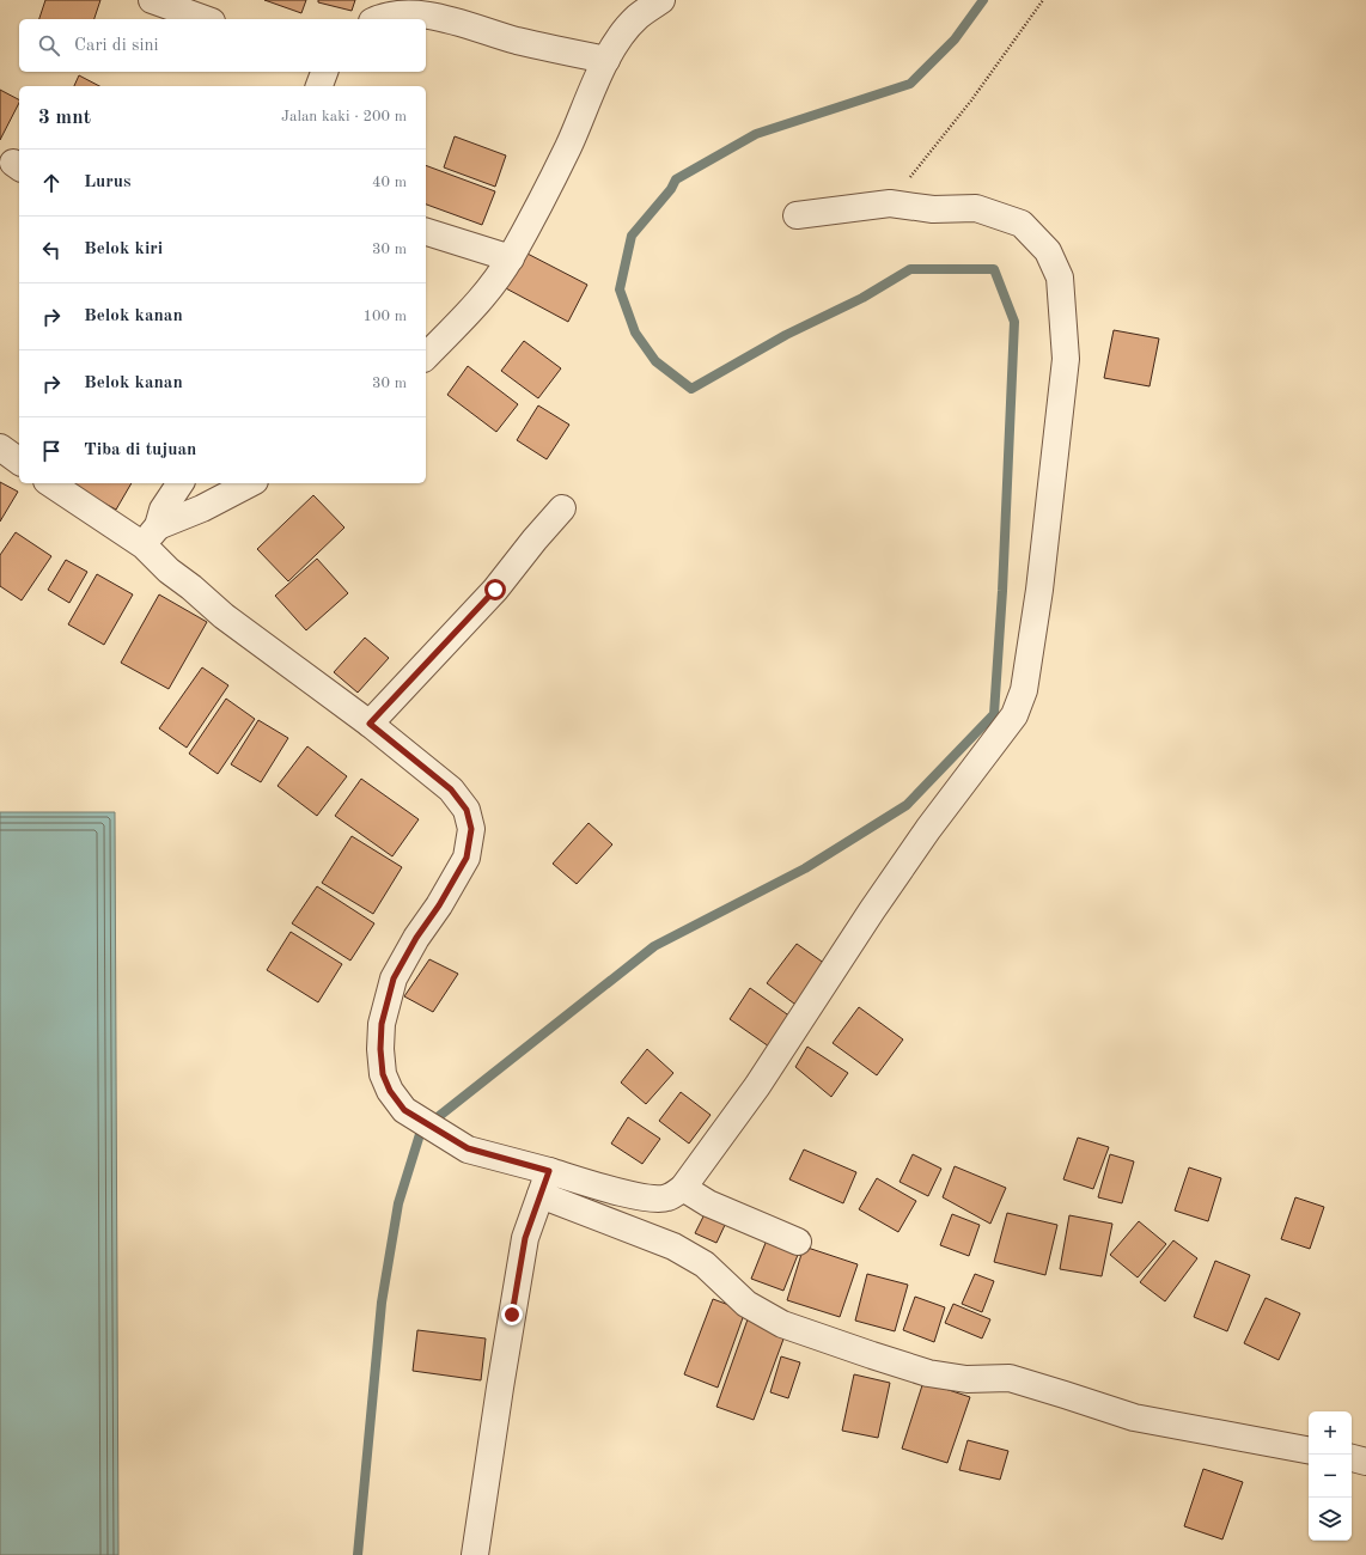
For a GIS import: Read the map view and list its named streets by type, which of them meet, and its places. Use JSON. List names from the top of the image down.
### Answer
{
  "page": {
    "search": "Cari di sini",
    "heading": ["3 mnt", "Jalan kaki · 200 m"],
    "list": [
      ["Lurus", "40 m"],
      ["Belok kiri", "30 m"],
      ["Belok kanan", "100 m"],
      ["Belok kanan", "30 m"],
      "Tiba di tujuan"
    ],
    "map_buttons": ["+", "−"]
  }
}
